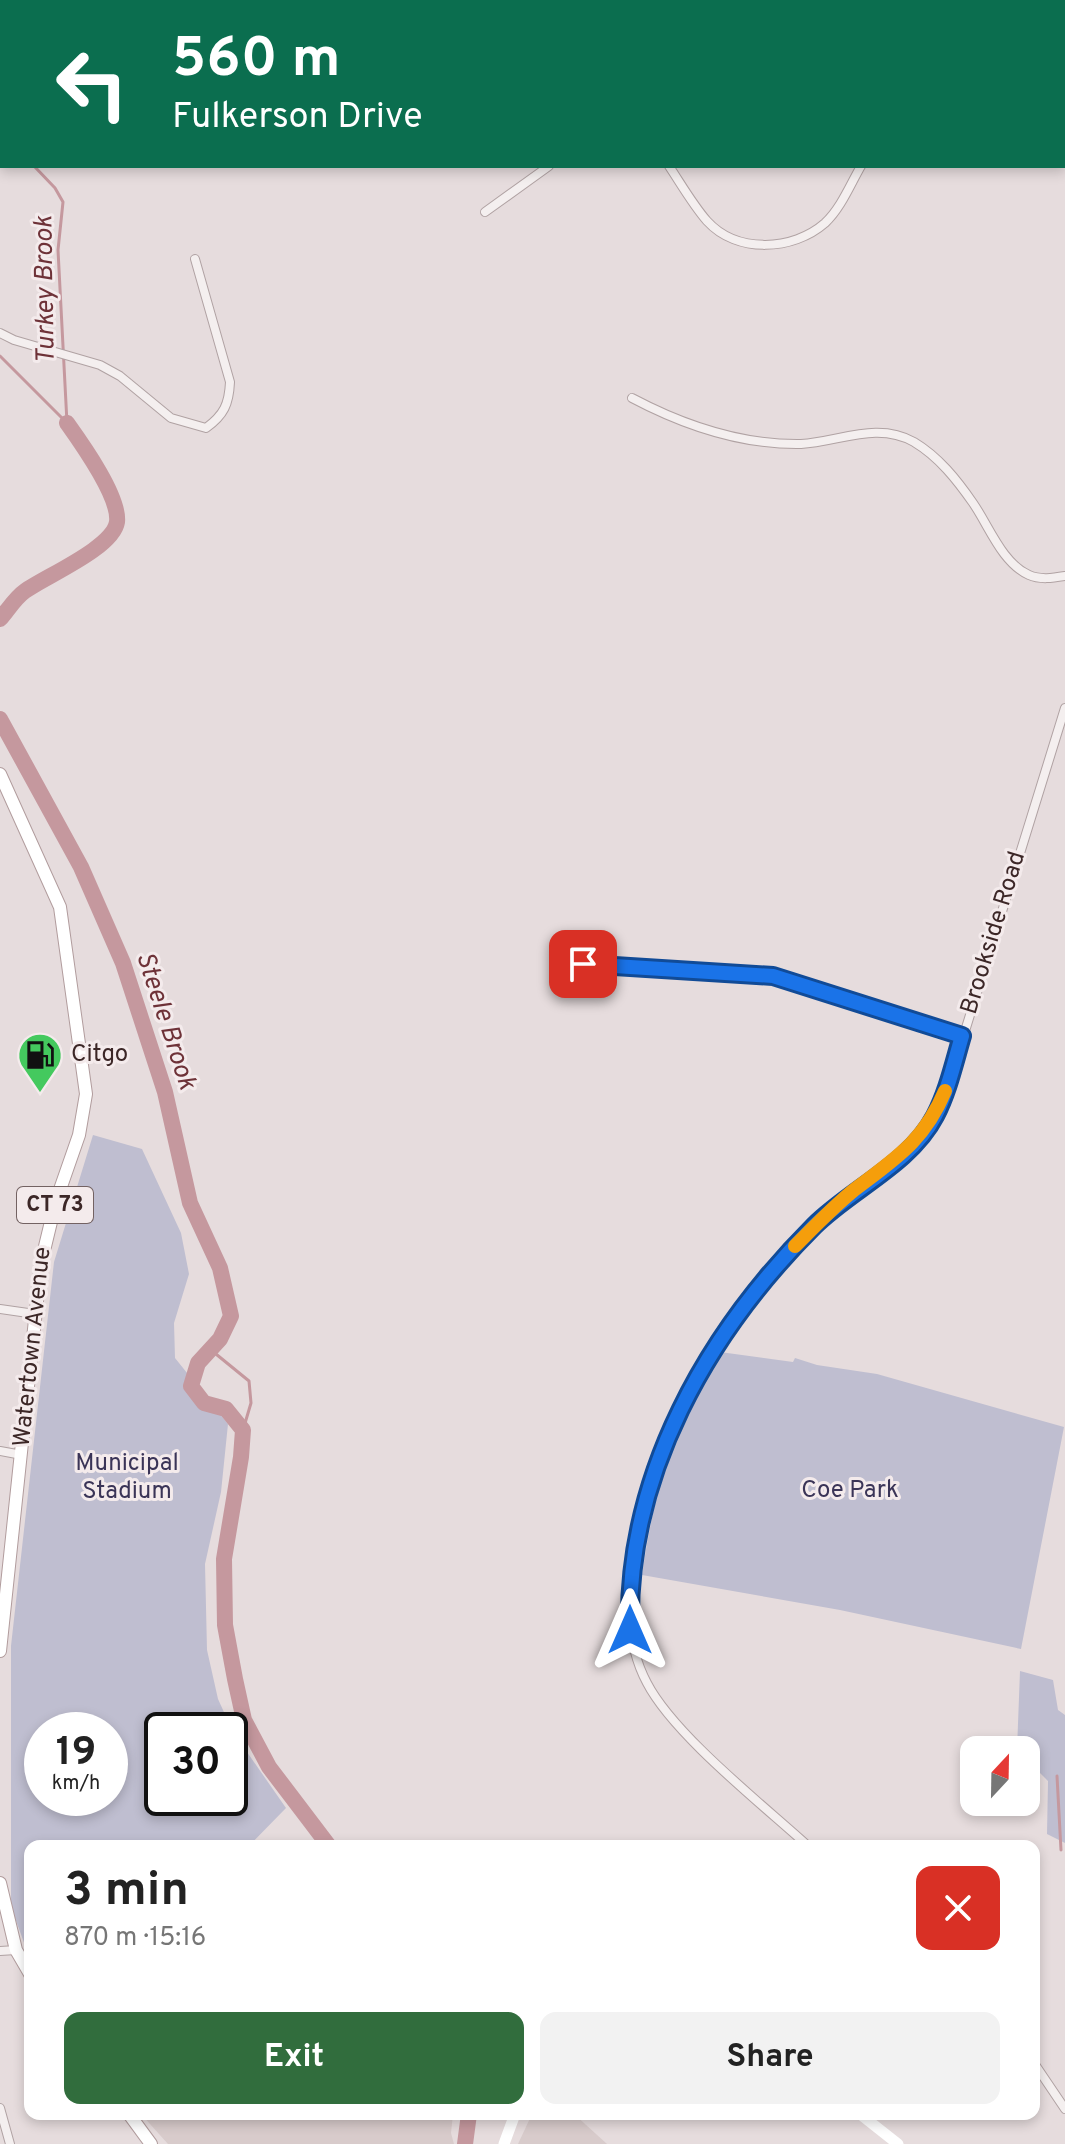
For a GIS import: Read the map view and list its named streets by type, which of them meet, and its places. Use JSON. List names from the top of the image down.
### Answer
{
  "streets": {
    "main road": ["CT 73", "Watertown Avenue"],
    "street": ["Brookside Road"]
  },
  "water": ["Turkey Brook", "Steele Brook"],
  "parks": ["Municipal Stadium", "Coe Park"],
  "places": {
    "fuel station": ["Citgo"]
  },
  "north": "top",
  "page": {
    "turn": ["560 m", "Fulkerson Drive"],
    "speed": "19 km/h",
    "limit": "30",
    "heading": ["3 min", "870 m · 15:16"],
    "buttons": ["Exit", "Share"]
  }
}
